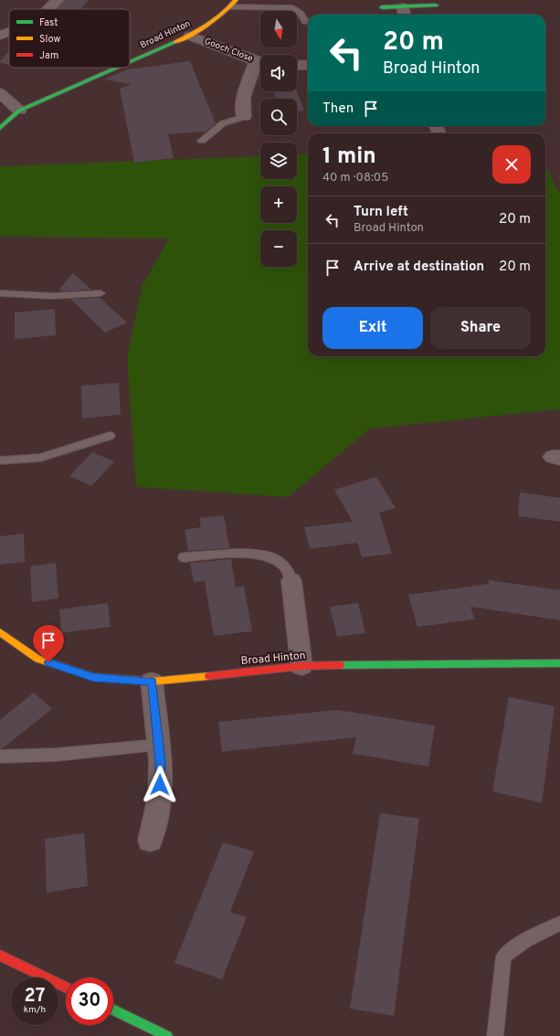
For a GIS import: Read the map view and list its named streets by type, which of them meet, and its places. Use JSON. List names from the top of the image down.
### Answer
{
  "streets": {
    "street": ["Broad Hinton", "Gooch Close"]
  },
  "crossings": [
    ["Broad Hinton", "Gooch Close"]
  ],
  "legend": ["Fast", "Slow", "Jam"],
  "north": "bottom",
  "page": {
    "map_buttons": ["+", "−"],
    "turn": ["20 m", "Broad Hinton"],
    "then": "Then",
    "heading": ["1 min", "40 m · 08:05"],
    "list": [
      {
        "name": "Turn left",
        "note": "Broad Hinton",
        "value": "20 m"
      },
      {
        "name": "Arrive at destination",
        "value": "20 m"
      }
    ],
    "buttons": ["Exit", "Share"],
    "speed": "27 km/h",
    "limit": "30"
  }
}
